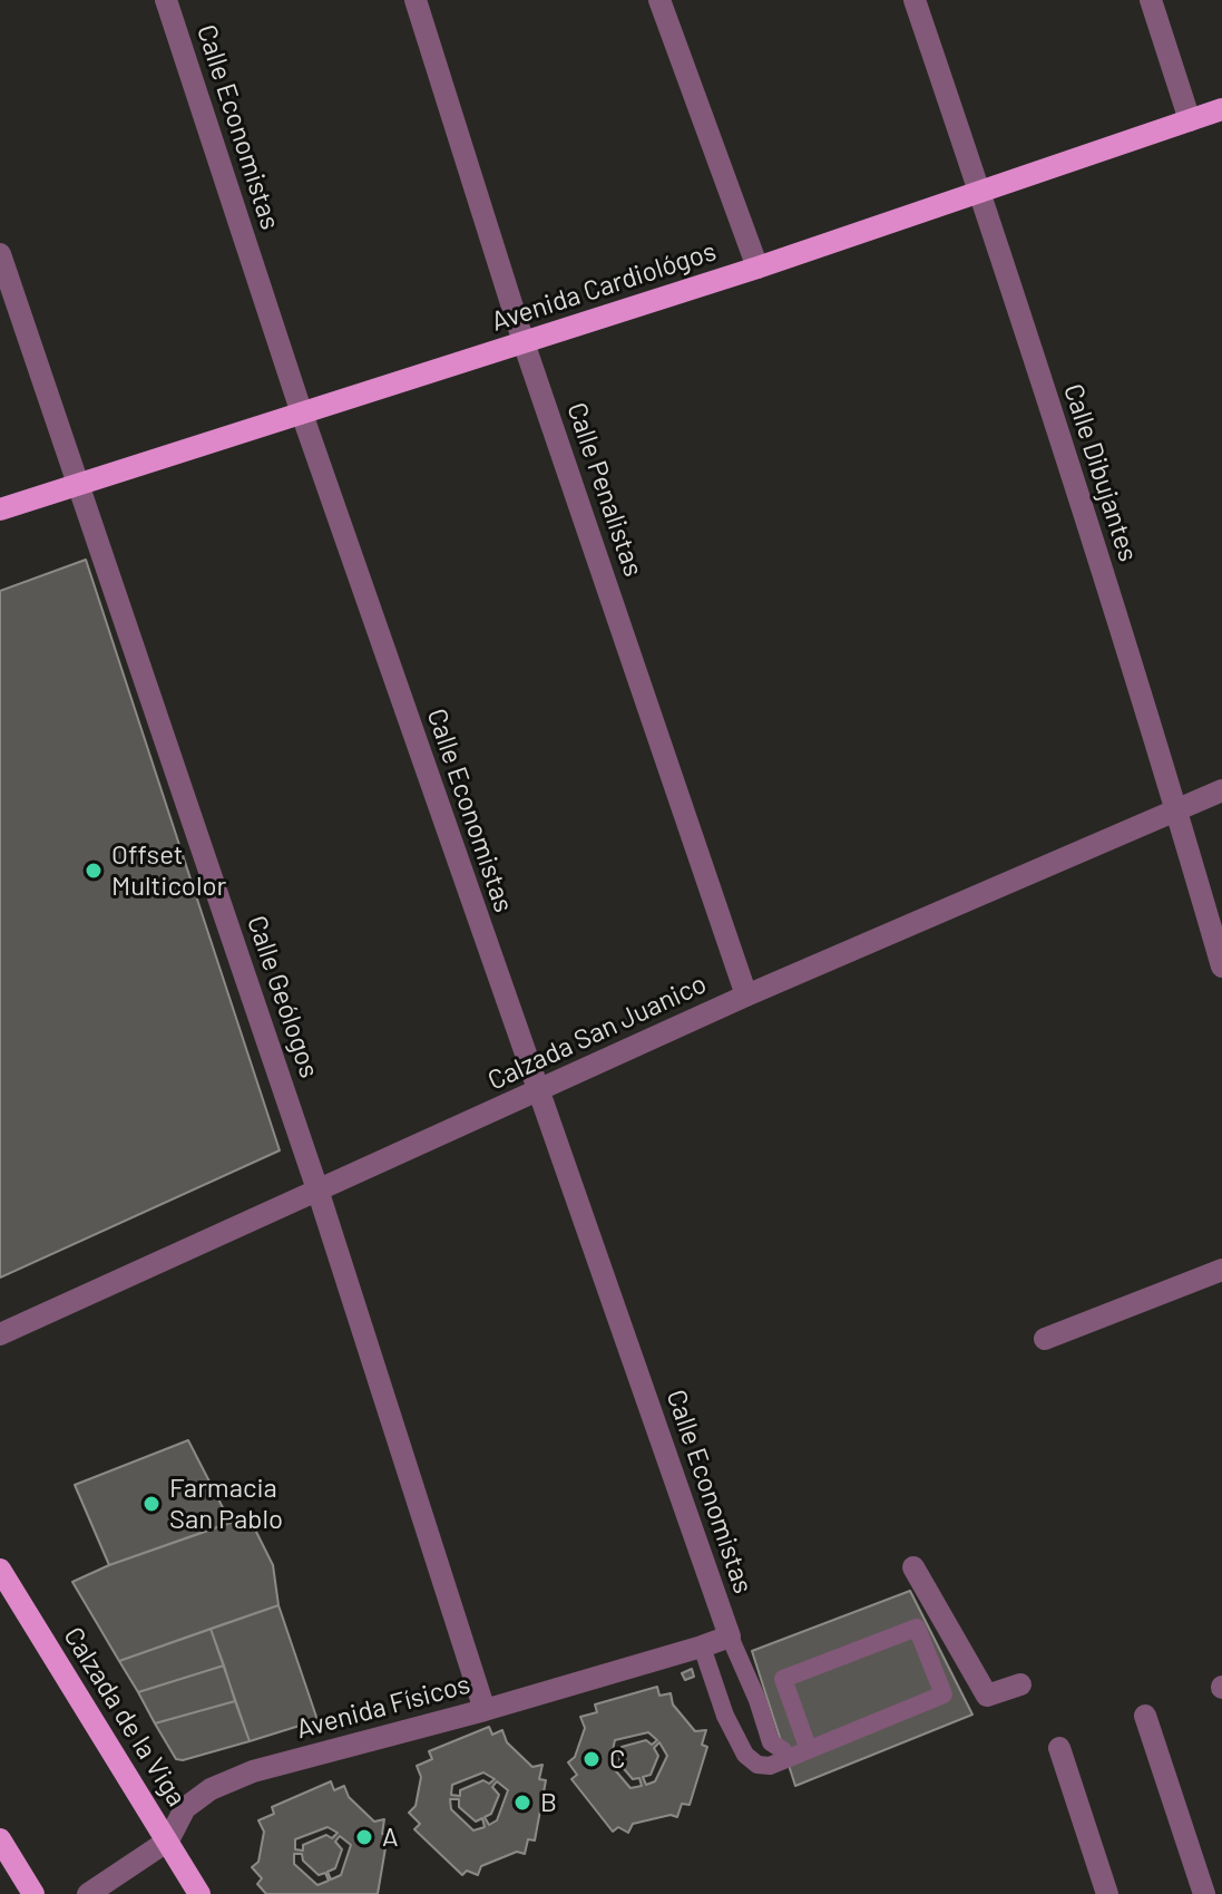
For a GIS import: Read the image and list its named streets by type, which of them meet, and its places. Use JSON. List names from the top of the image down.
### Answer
{
  "streets": {
    "main road": ["Avenida Cardiológos", "Calzada de la Viga"],
    "street": [
      "Calle Economistas",
      "Calle Dibujantes",
      "Calle Penalistas",
      "Calle Geólogos",
      "Calzada San Juanico",
      "Avenida Físicos"
    ]
  },
  "crossings": [
    ["Calle Economistas", "Avenida Cardiológos"],
    ["Calle Economistas", "Calzada San Juanico"],
    ["Calle Economistas", "Avenida Físicos"],
    ["Avenida Cardiológos", "Calle Dibujantes"],
    ["Avenida Cardiológos", "Calle Penalistas"],
    ["Avenida Cardiológos", "Calle Geólogos"],
    ["Calle Dibujantes", "Calzada San Juanico"],
    ["Calle Penalistas", "Calzada San Juanico"],
    ["Calle Geólogos", "Calzada San Juanico"],
    ["Calle Geólogos", "Avenida Físicos"],
    ["Avenida Físicos", "Calzada de la Viga"]
  ],
  "places": [
    "Offset Multicolor",
    "Farmacia San Pablo",
    "C",
    "B",
    "A"
  ]
}
